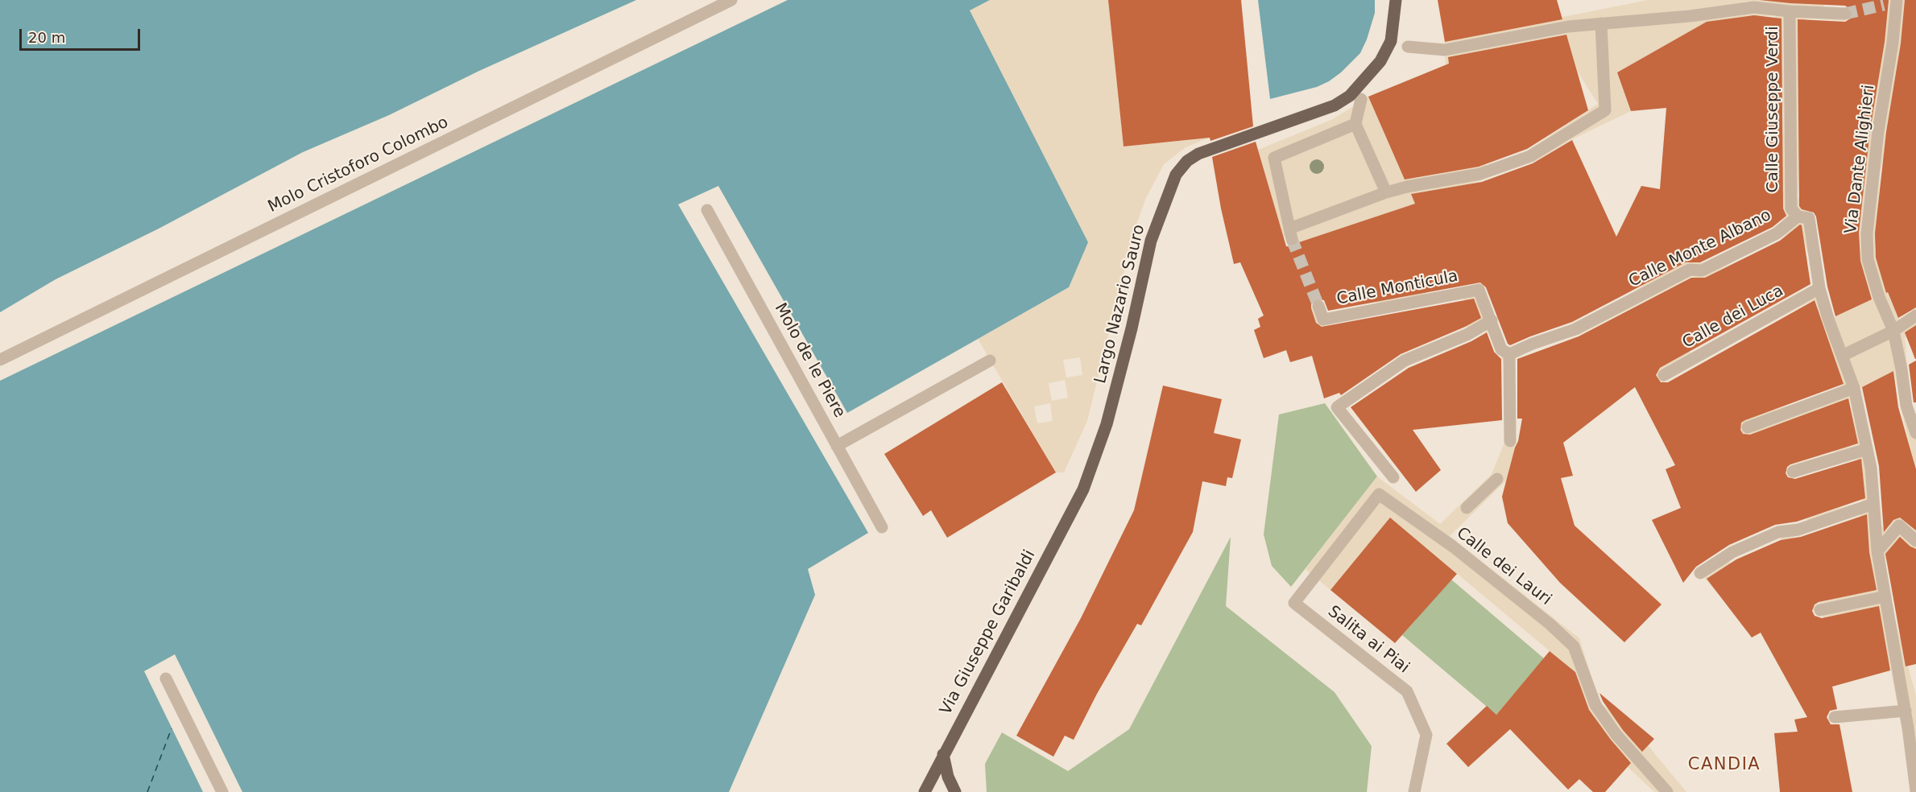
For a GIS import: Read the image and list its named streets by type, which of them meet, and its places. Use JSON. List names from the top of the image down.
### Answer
{
  "streets": {
    "main road": ["Largo Nazario Sauro", "Via Giuseppe Garibaldi"],
    "street": [
      "Calle Giuseppe Verdi",
      "Via Dante Alighieri",
      "Molo Cristoforo Colombo",
      "Calle Monte Albano",
      "Calle Monticula",
      "Calle dei Luca",
      "Molo de le Piere",
      "Calle dei Lauri",
      "Salita ai Piai"
    ]
  },
  "crossings": [
    ["Calle Giuseppe Verdi", "Calle Monte Albano"],
    ["Calle Giuseppe Verdi", "Calle dei Luca"],
    ["Calle Monte Albano", "Calle Monticula"],
    ["Largo Nazario Sauro", "Via Giuseppe Garibaldi"],
    ["Calle dei Lauri", "Salita ai Piai"]
  ],
  "districts": ["CANDIA"],
  "scale_bar": "20 m"
}
